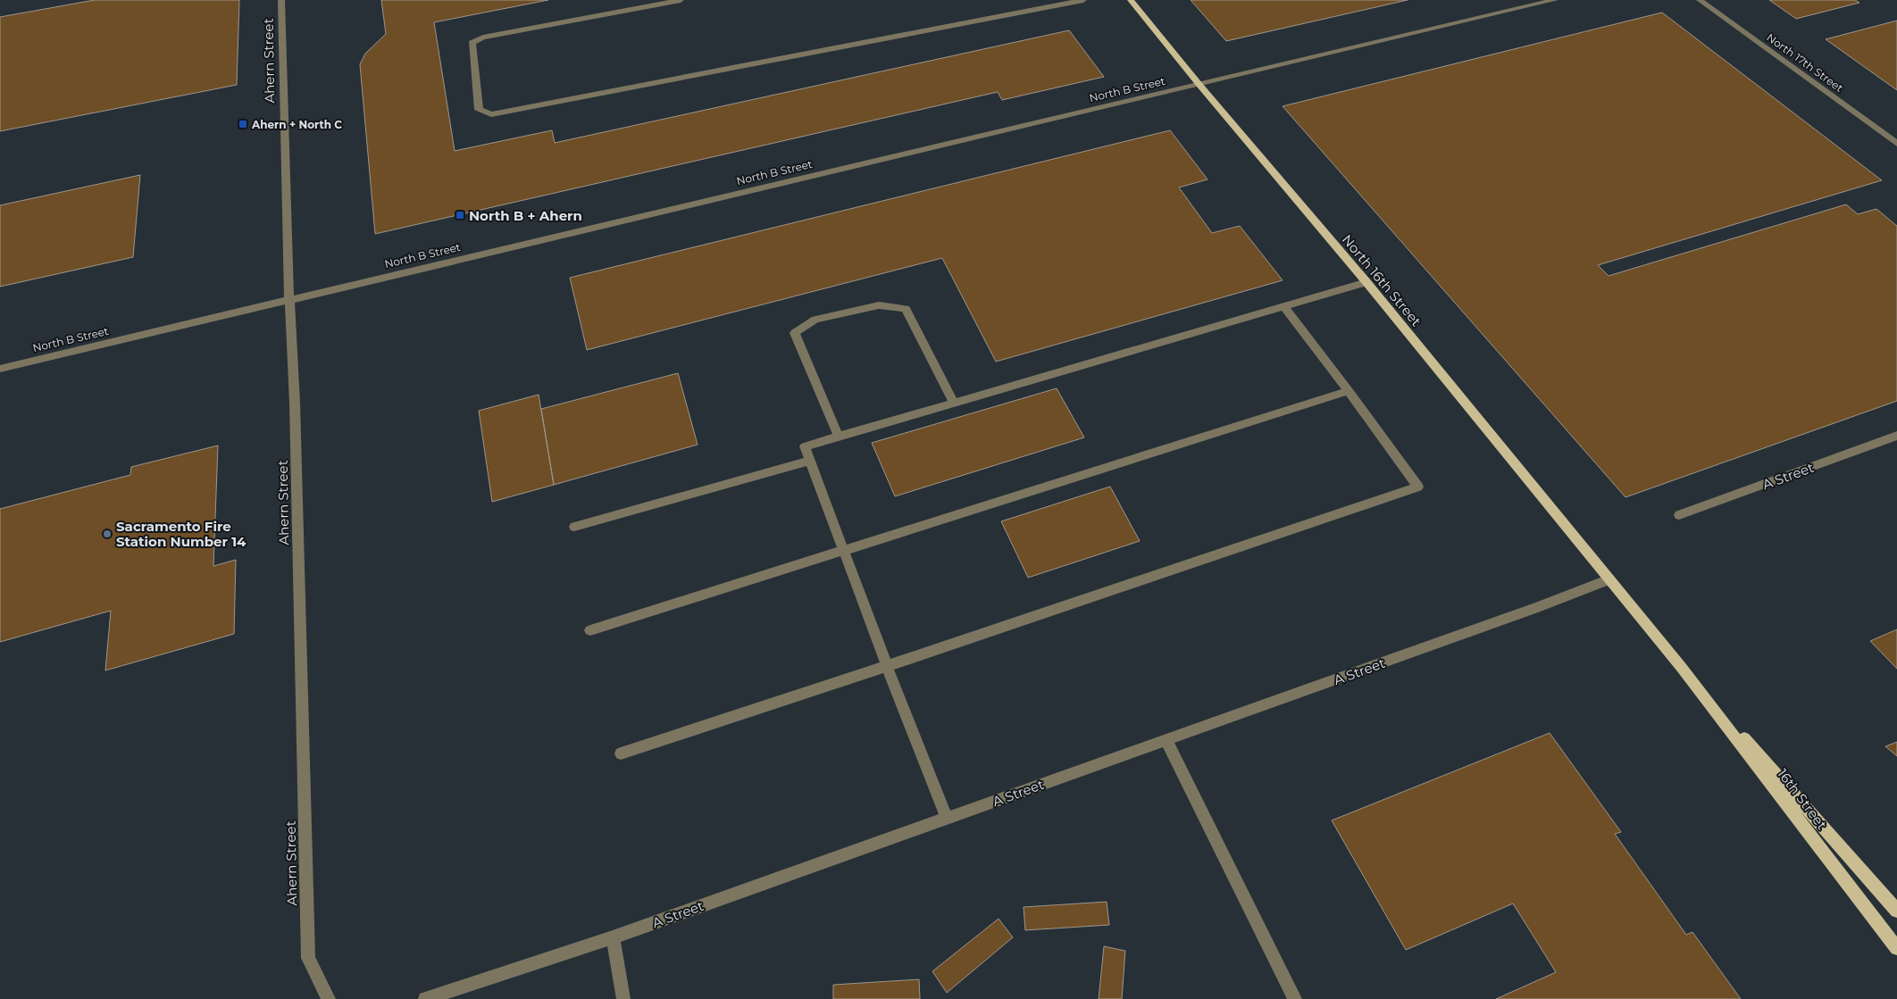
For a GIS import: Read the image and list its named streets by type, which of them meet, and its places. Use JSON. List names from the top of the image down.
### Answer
{
  "streets": {
    "main road": ["North 16th Street", "16th Street"],
    "street": [
      "Ahern Street",
      "North 17th Street",
      "North B Street",
      "A Street"
    ]
  },
  "crossings": [
    ["Ahern Street", "North B Street"],
    ["North B Street", "North 16th Street"],
    ["North 16th Street", "A Street"],
    ["North 16th Street", "16th Street"],
    ["A Street", "16th Street"]
  ],
  "places": {
    "transit": ["Ahern + North C", "North B + Ahern"],
    "other": ["Sacramento Fire Station Number 14"]
  }
}
